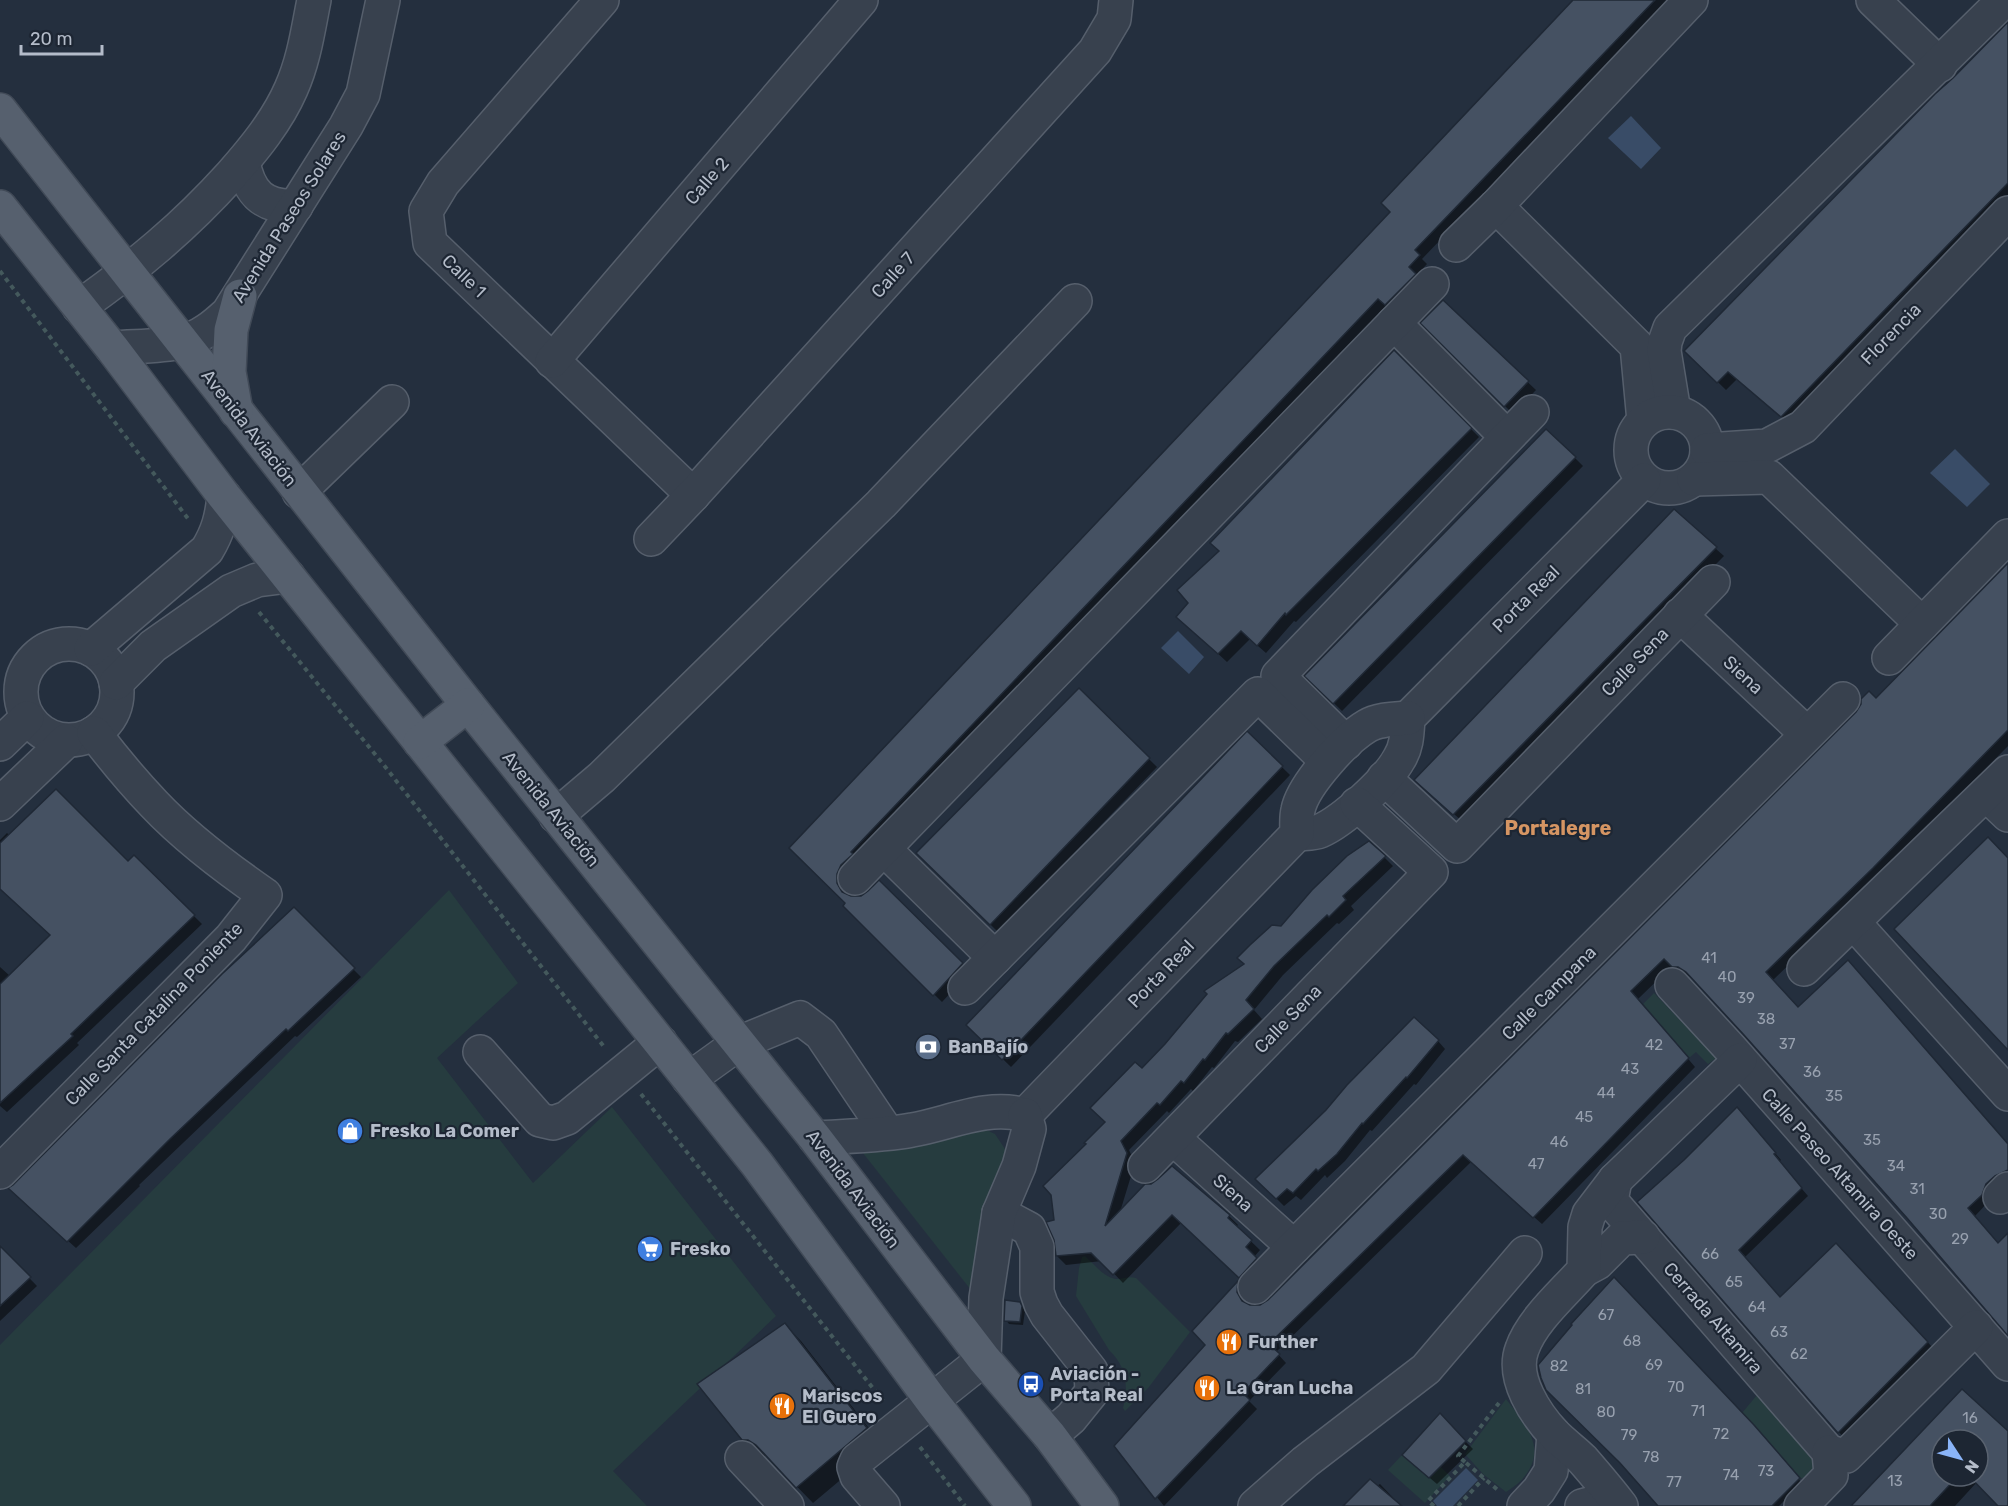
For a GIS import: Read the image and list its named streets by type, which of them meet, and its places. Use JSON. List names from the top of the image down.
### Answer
{
  "streets": {
    "main road": ["Avenida Aviación"],
    "street": [
      "Calle 2",
      "Avenida Paseos Solares",
      "Calle 7",
      "Calle 1",
      "Florencia",
      "Porta Real",
      "Calle Sena",
      "Siena",
      "Calle Campana",
      "Calle Santa Catalina Poniente",
      "Calle Paseo Altamira Oeste",
      "Cerrada Altamira"
    ]
  },
  "crossings": [
    ["Calle 2", "Calle 1"],
    ["Avenida Paseos Solares", "Avenida Aviación"],
    ["Calle 7", "Calle 1"],
    ["Florencia", "Porta Real"],
    ["Calle Sena", "Siena"],
    ["Siena", "Calle Campana"]
  ],
  "districts": ["Portalegre"],
  "places": {
    "bank": ["BanBajío"],
    "shop": ["Fresko La Comer"],
    "supermarket": ["Fresko"],
    "restaurant": ["Further", "La Gran Lucha", "Mariscos El Guero"],
    "bus stop": ["Aviación - Porta Real"]
  },
  "house_numbers": [
    "41",
    "40",
    "39",
    "38",
    "37",
    "42",
    "43",
    "36",
    "44",
    "35",
    "45",
    "35",
    "46",
    "47",
    "34",
    "31",
    "30",
    "29",
    "66",
    "65",
    "64",
    "67",
    "63",
    "68",
    "62",
    "69",
    "82",
    "70",
    "81",
    "71",
    "80",
    "16",
    "72",
    "79",
    "78",
    "73",
    "74",
    "13",
    "77"
  ],
  "scale_bar": "20 m",
  "north": "bottom right"
}
